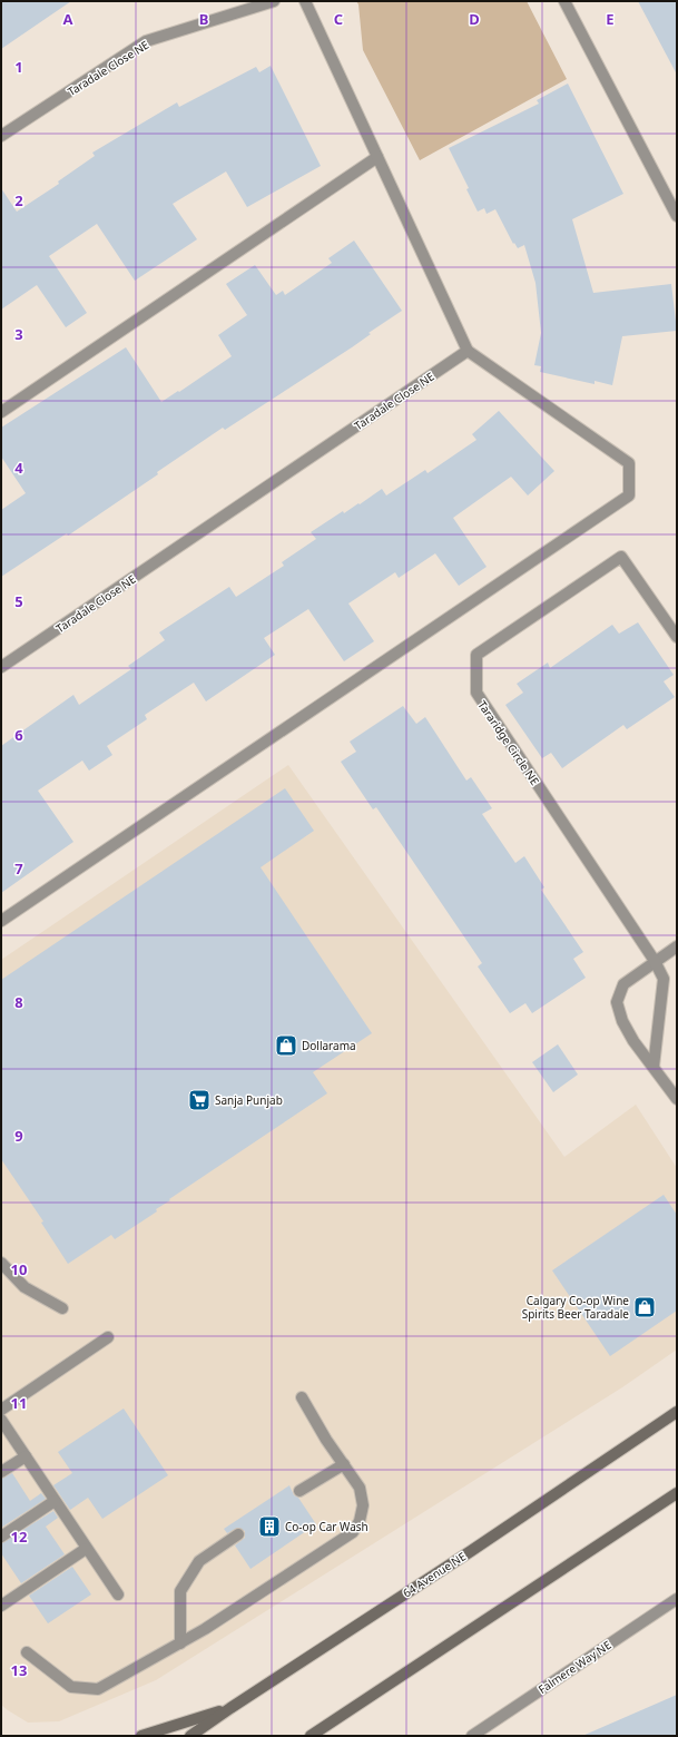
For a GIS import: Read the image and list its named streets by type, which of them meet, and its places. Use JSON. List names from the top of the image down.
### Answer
{
  "streets": {
    "main road": ["64 Avenue NE"],
    "street": ["Taradale Close NE", "Tararidge Circle NE", "Falmere Way NE"]
  },
  "places": {
    "shop": ["Dollarama", "Calgary Co-op Wine Spirits Beer Taradale"],
    "supermarket": ["Sanja Punjab"],
    "building": ["Co-op Car Wash"]
  },
  "grid": {
    "columns": [
      "A",
      "B",
      "C",
      "D",
      "E"
    ],
    "rows": [
      "1",
      "2",
      "3",
      "4",
      "5",
      "6",
      "7",
      "8",
      "9",
      "10",
      "11",
      "12",
      "13"
    ]
  }
}
